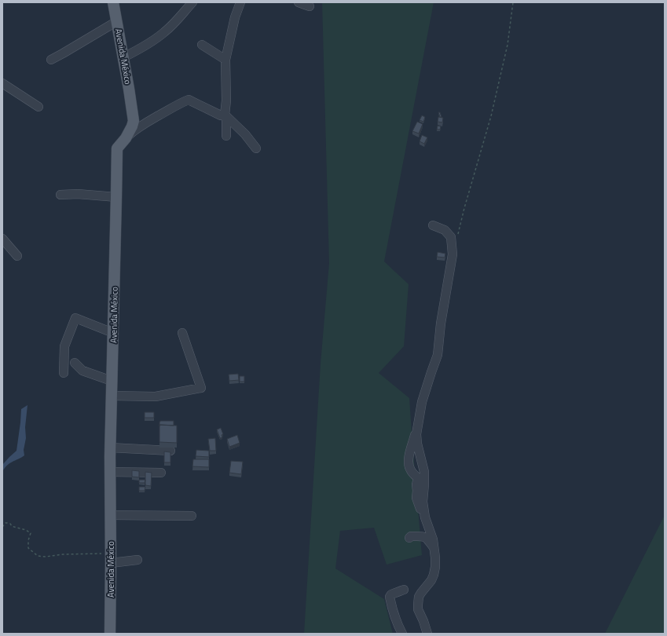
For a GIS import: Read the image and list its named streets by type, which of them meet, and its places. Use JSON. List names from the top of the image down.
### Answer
{
  "streets": {
    "main road": ["Avenida México"]
  }
}
